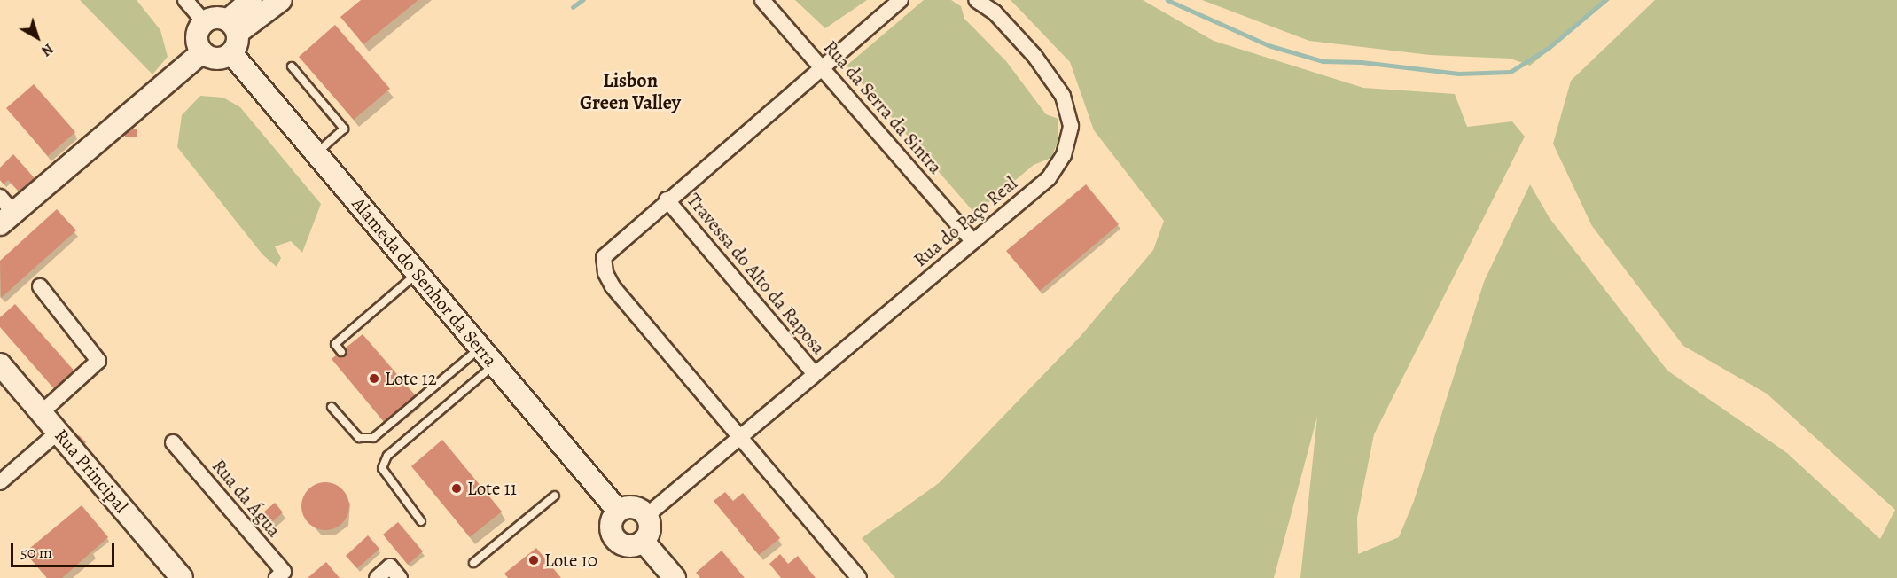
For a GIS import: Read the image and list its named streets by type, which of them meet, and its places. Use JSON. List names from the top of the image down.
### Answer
{
  "streets": {
    "street": [
      "Rua da Serra da Sintra",
      "Rua do Paço Real",
      "Travessa do Alto da Raposa",
      "Alameda do Senhor da Serra",
      "Rua Principal",
      "Rua da Água"
    ]
  },
  "crossings": [
    ["Rua da Serra da Sintra", "Rua do Paço Real"],
    ["Rua do Paço Real", "Travessa do Alto da Raposa"],
    ["Rua do Paço Real", "Alameda do Senhor da Serra"]
  ],
  "districts": ["Lisbon Green Valley"],
  "places": ["Lote 12", "Lote 11", "Lote 10"],
  "scale_bar": "50 m",
  "north": "bottom right"
}
